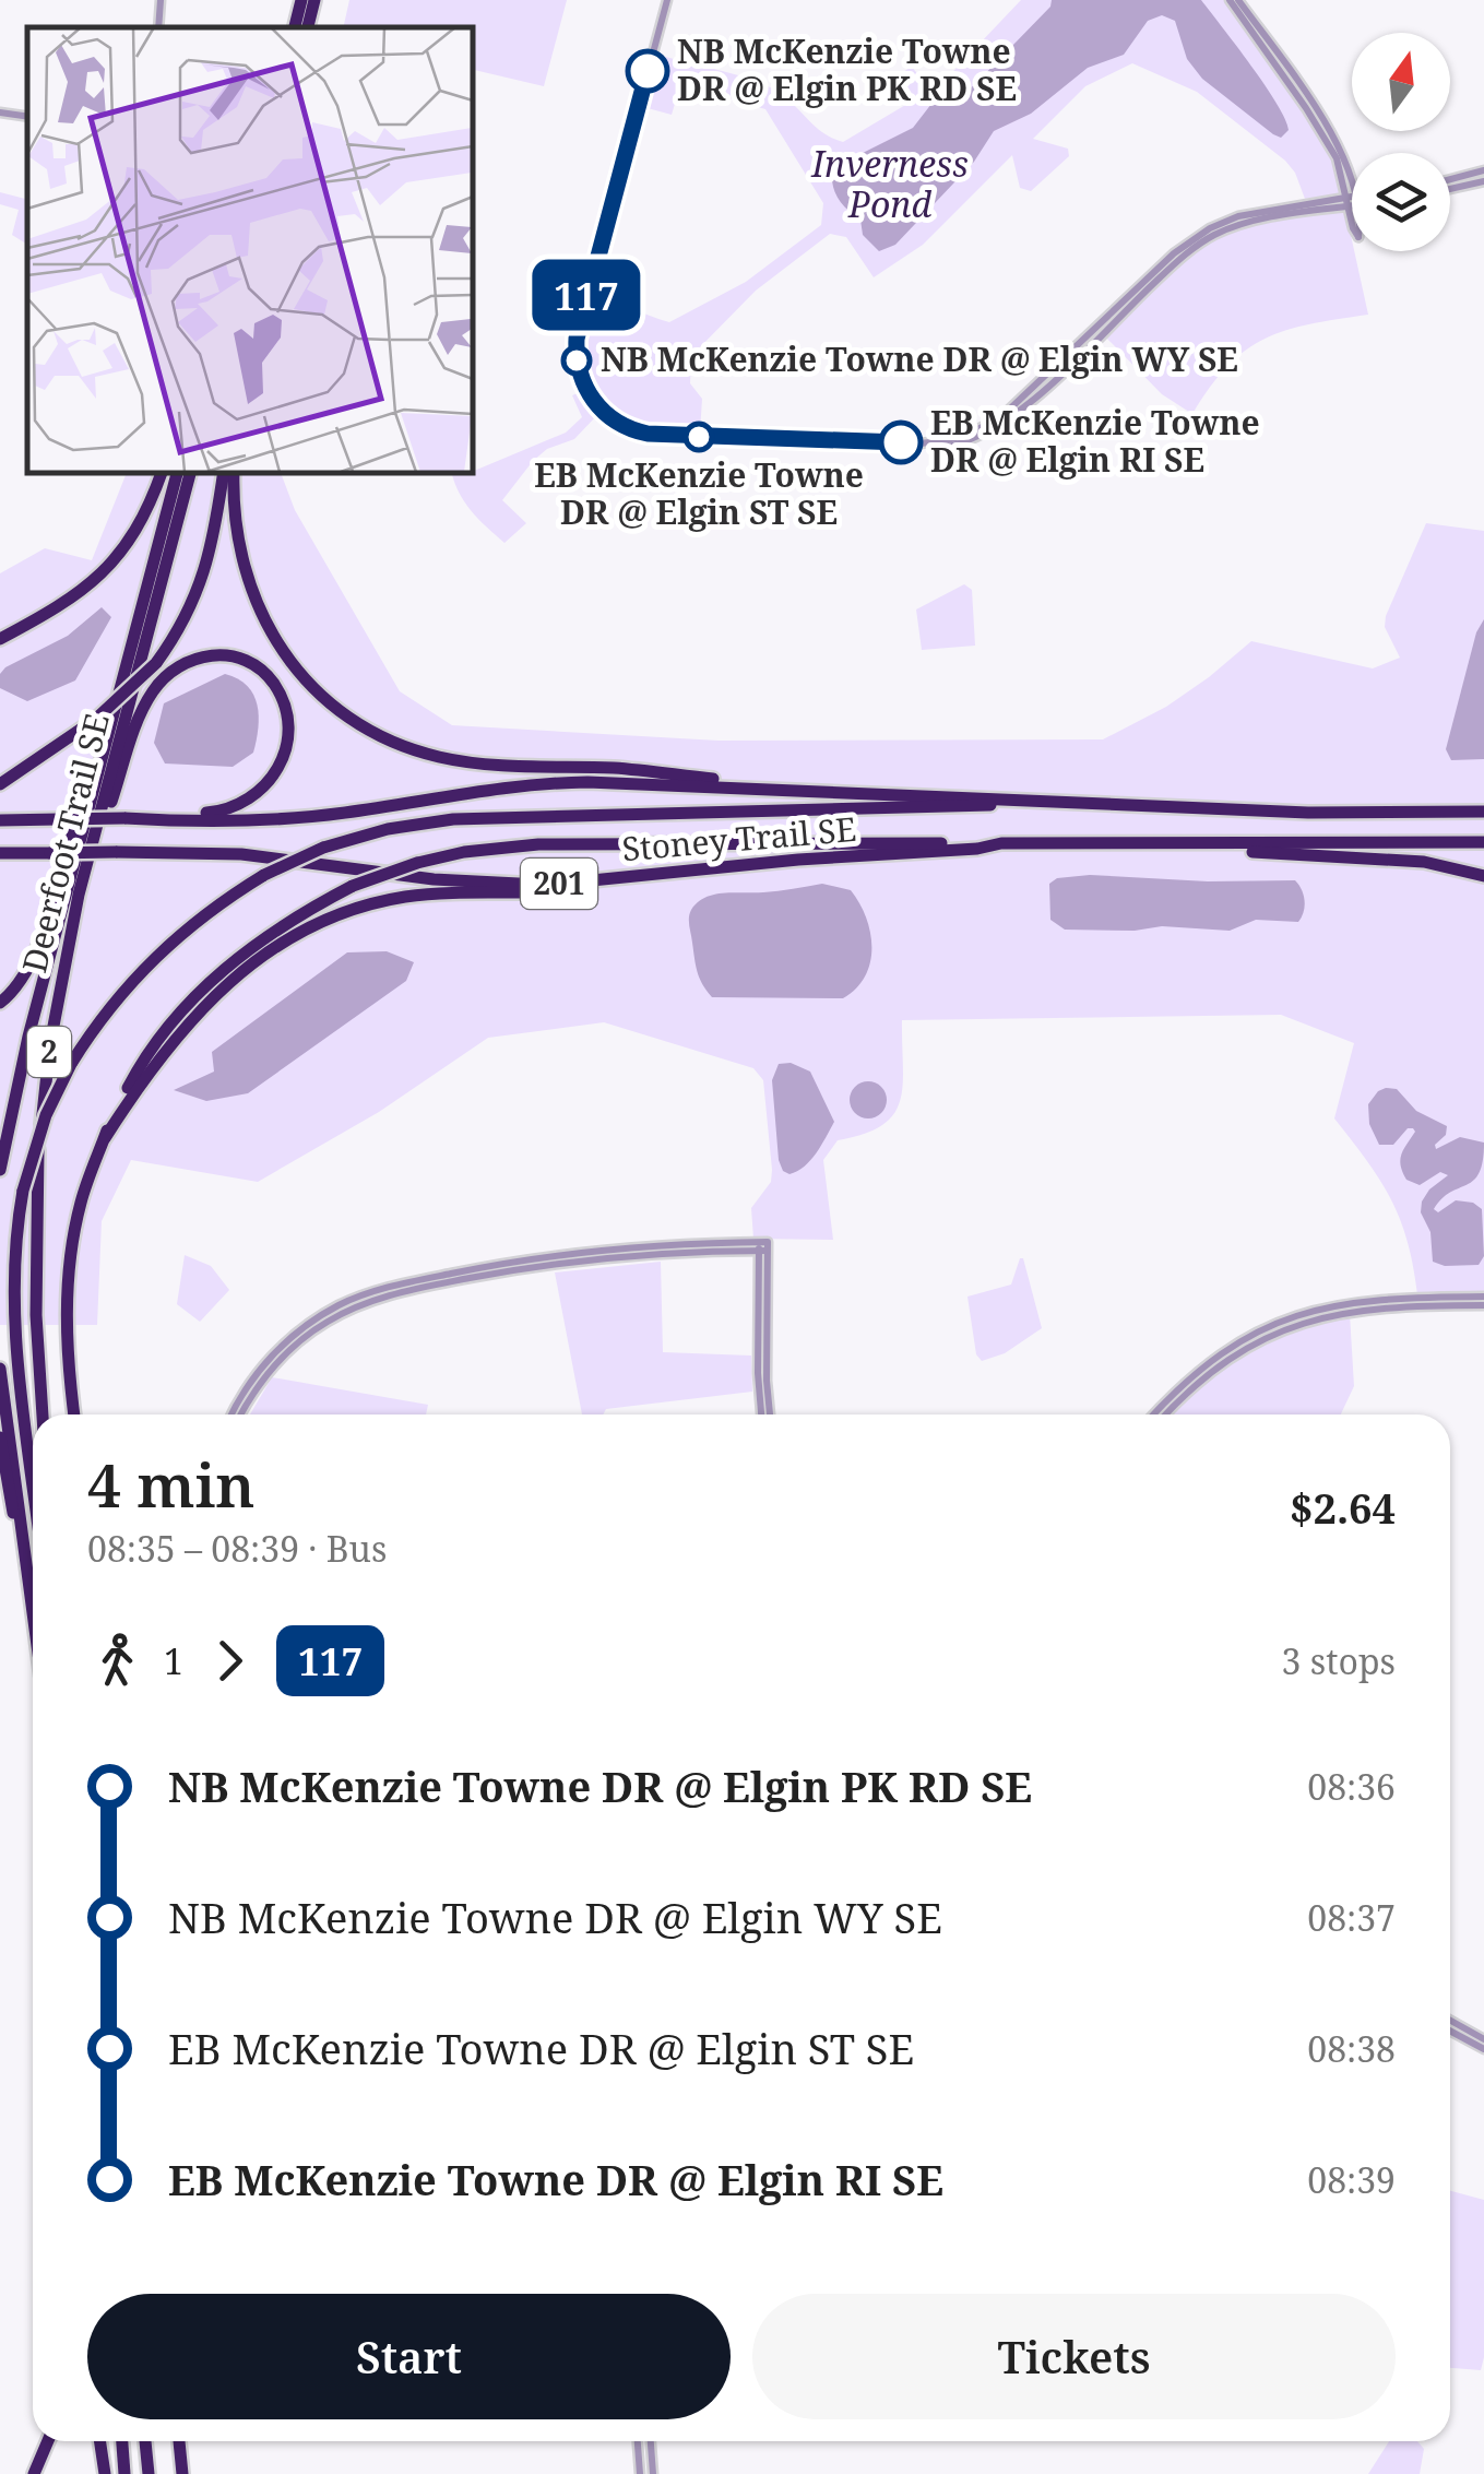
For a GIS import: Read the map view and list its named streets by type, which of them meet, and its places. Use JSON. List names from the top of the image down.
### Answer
{
  "streets": {
    "highway": [
      "Stoney Trail SE",
      "Deerfoot Trail SE",
      "201",
      "2"
    ]
  },
  "water": ["Inverness Pond"],
  "places": [
    "NB McKenzie Towne DR @ Elgin PK RD SE",
    "NB McKenzie Towne DR @ Elgin WY SE",
    "EB McKenzie Towne DR @ Elgin ST SE",
    "EB McKenzie Towne DR @ Elgin RI SE"
  ],
  "lines": ["bus line 117"],
  "north": "top",
  "page": {
    "on_map": "117",
    "heading": ["4 min", "08:35 – 08:39 · Bus", "$2.64"],
    "legs": ["1", "117", "3 stops"],
    "list": [
      {
        "name": "NB McKenzie Towne DR @ Elgin PK RD SE",
        "value": "08:36"
      },
      {
        "name": "NB McKenzie Towne DR @ Elgin WY SE",
        "value": "08:37"
      },
      {
        "name": "EB McKenzie Towne DR @ Elgin ST SE",
        "value": "08:38"
      },
      {
        "name": "EB McKenzie Towne DR @ Elgin RI SE",
        "value": "08:39"
      }
    ],
    "buttons": ["Start", "Tickets"]
  }
}
